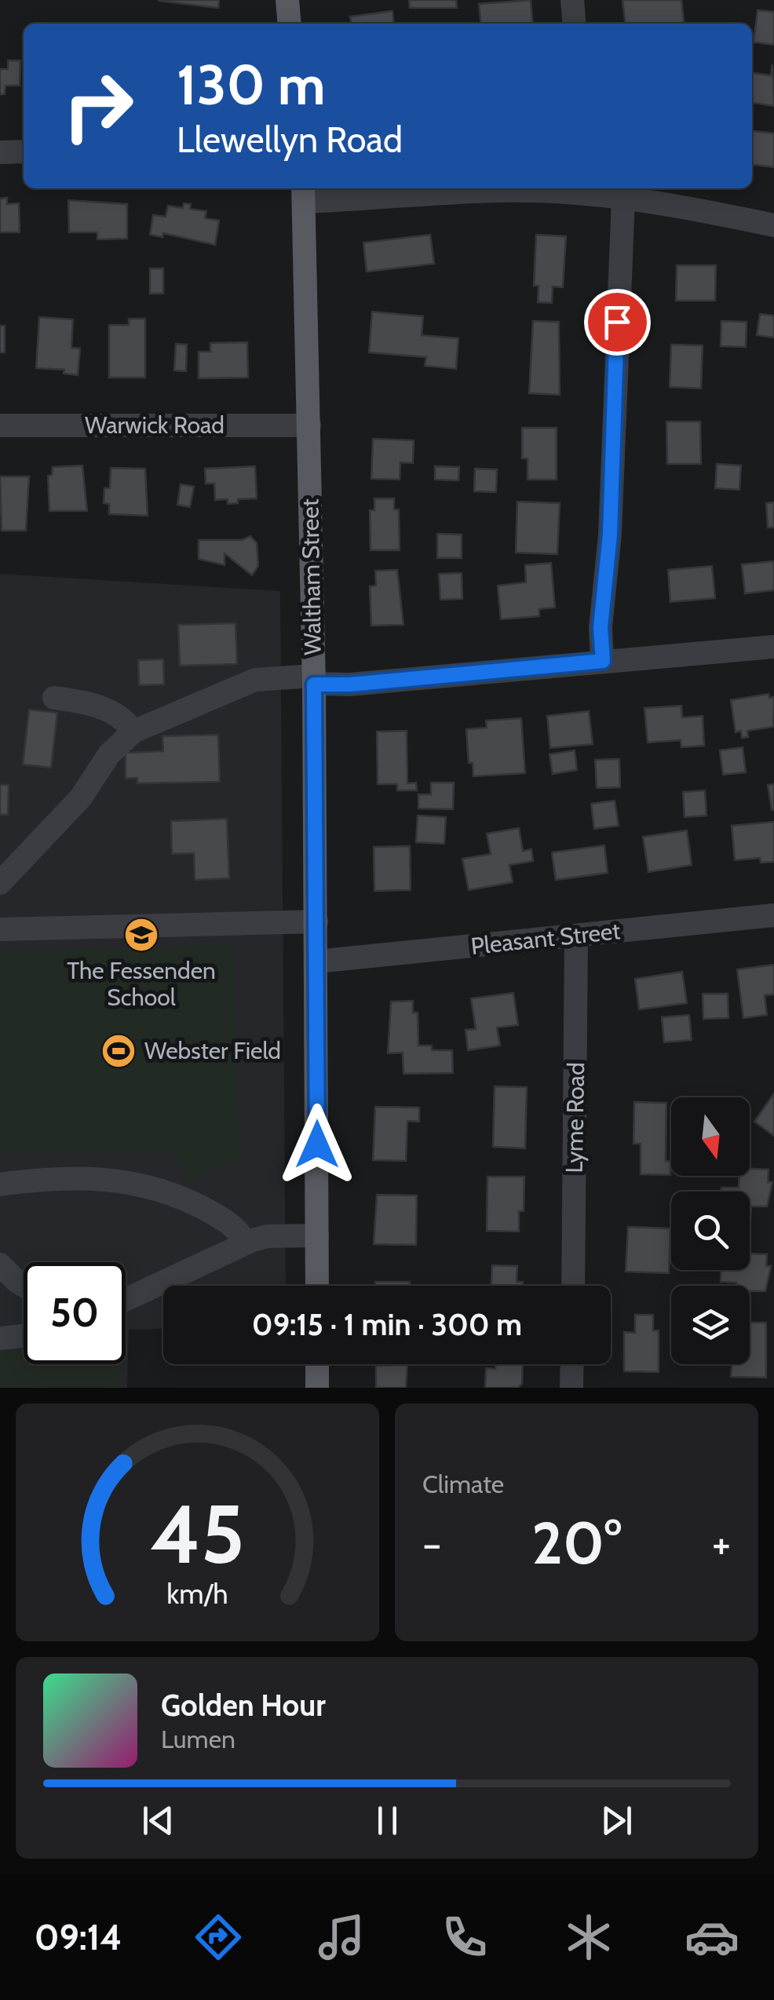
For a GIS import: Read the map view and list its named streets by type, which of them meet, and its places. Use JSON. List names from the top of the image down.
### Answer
{
  "streets": {
    "main road": ["Waltham Street"],
    "street": ["Warwick Road", "Pleasant Street", "Lyme Road"]
  },
  "crossings": [
    ["Warwick Road", "Waltham Street"],
    ["Waltham Street", "Pleasant Street"],
    ["Pleasant Street", "Lyme Road"]
  ],
  "places": {
    "school or university": ["The Fessenden School"],
    "sports": ["Webster Field"]
  },
  "north": "bottom",
  "page": {
    "turn": ["130 m", "Llewellyn Road"],
    "limit": "50",
    "trip": "09:15 · 1 min · 300 m",
    "tile": "Climate",
    "heat": ["−", "20°", "+"],
    "song": ["Golden Hour", "Lumen"],
    "tabs": "09:14",
    "gauge": ["45", "km/h"]
  }
}
